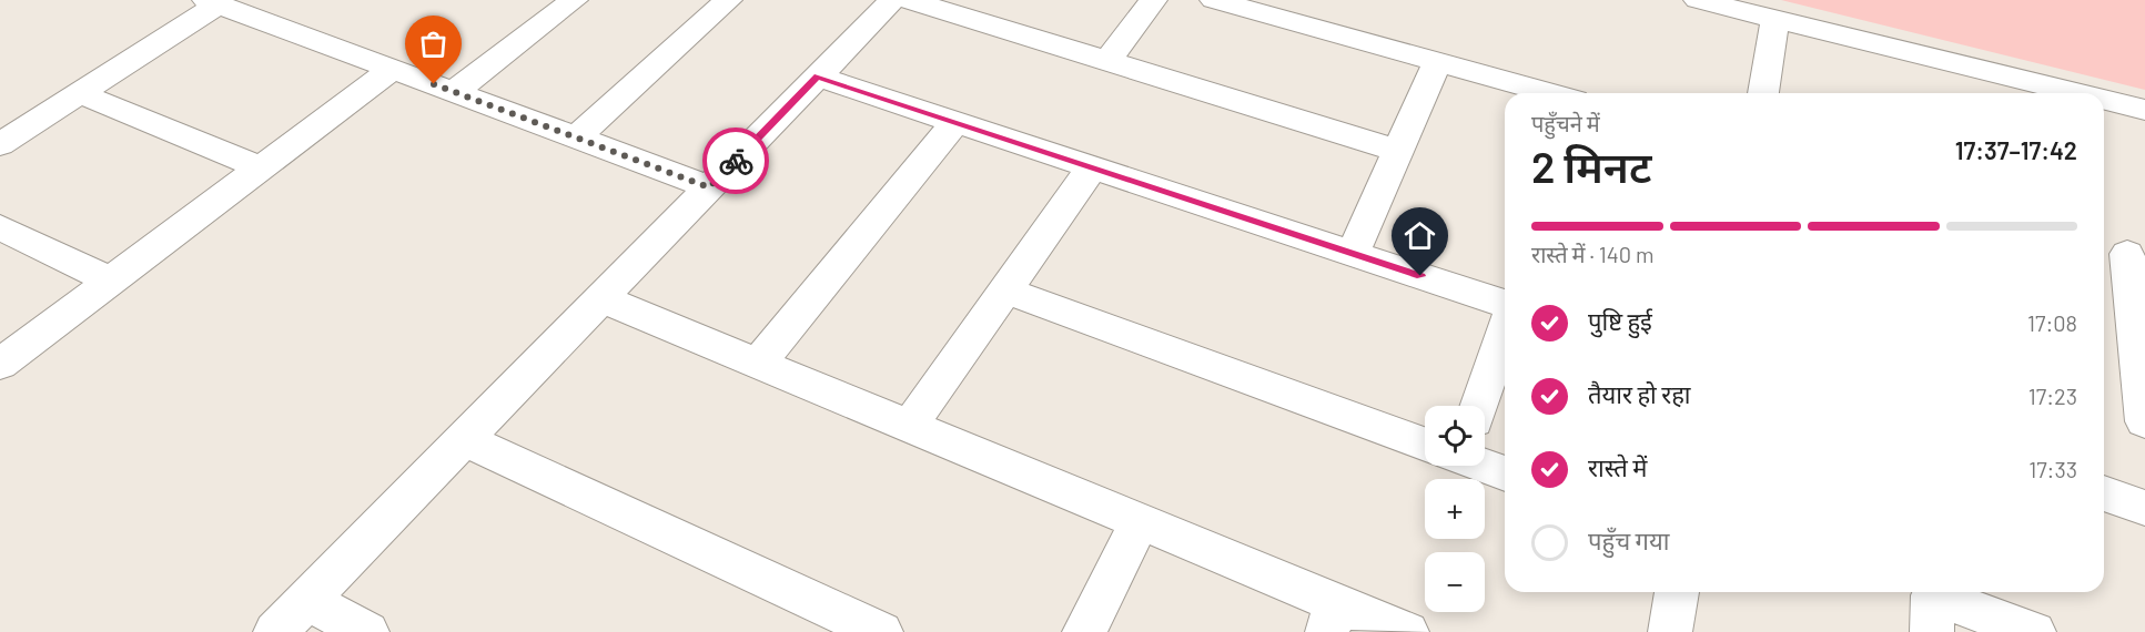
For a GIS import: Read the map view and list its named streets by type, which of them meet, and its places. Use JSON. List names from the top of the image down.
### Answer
{
  "page": {
    "heading": ["2 मिनट", "पहुँचने में", "17:37–17:42"],
    "bar": "रास्ते में · 140 m",
    "list": [
      ["पुष्टि हुई", "17:08"],
      ["तैयार हो रहा", "17:23"],
      ["रास्ते में", "17:33"],
      "पहुँच गया"
    ],
    "map_buttons": ["+", "−"]
  }
}
